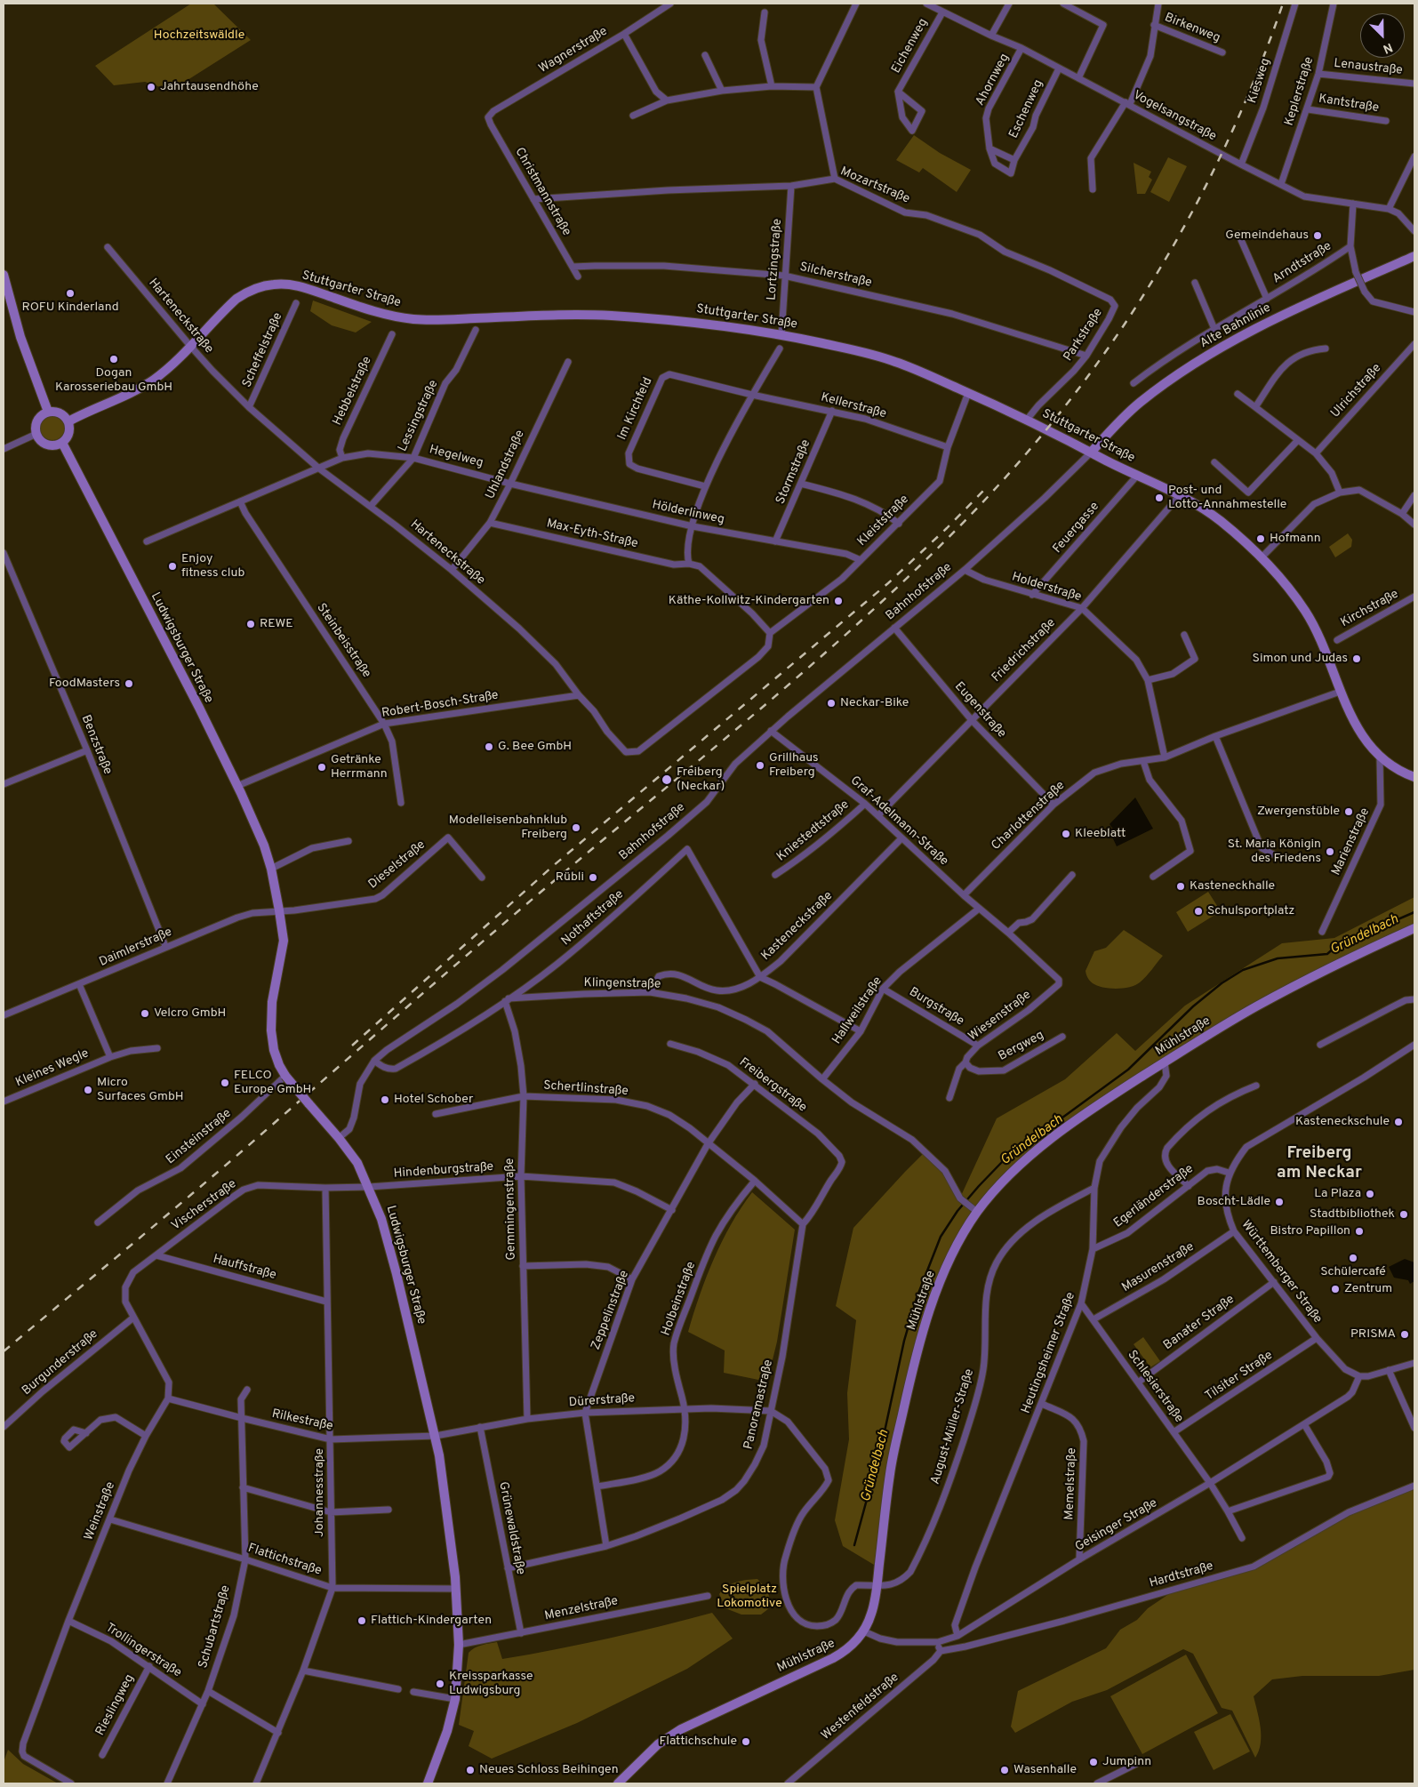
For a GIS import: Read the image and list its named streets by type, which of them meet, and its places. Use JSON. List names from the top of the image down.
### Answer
{
  "streets": {
    "main road": [
      "Stuttgarter Straße",
      "Alte Bahnlinie",
      "Ludwigsburger Straße",
      "Mühlstraße"
    ],
    "street": [
      "Birkenweg",
      "Eichenweg",
      "Wagnerstraße",
      "Lenaustraße",
      "Ahornweg",
      "Kiesweg",
      "Keplerstraße",
      "Kantstraße",
      "Eschenweg",
      "Vogelsangstraße",
      "Mozartstraße",
      "Christmannstraße",
      "Lortzingstraße",
      "Arndtstraße",
      "Silcherstraße",
      "Harteneckstraße",
      "Parkstraße",
      "Scheffelstraße",
      "Hebbelstraße",
      "Ulrichstraße",
      "Kellerstraße",
      "Im Kirchfeld",
      "Lessingstraße",
      "Hegelweg",
      "Uhlandstraße",
      "Stormstraße",
      "Hölderlinweg",
      "Kleiststraße",
      "Feuergasse",
      "Max-Eyth-Straße",
      "Holderstraße",
      "Bahnhofstraße",
      "Kirchstraße",
      "Steinbeisstraße",
      "Friedrichstraße",
      "Robert-Bosch-Straße",
      "Eugenstraße",
      "Benzstraße",
      "Charlottenstraße",
      "Graf-Adelmann-Straße",
      "Kniestedtstraße",
      "Marienstraße",
      "Dieselstraße",
      "Nothaftstraße",
      "Kasteneckstraße",
      "Daimlerstraße",
      "Klingenstraße",
      "Burgstraße",
      "Hallweilstraße",
      "Wiesenstraße",
      "Bergweg",
      "Kleines Wegle",
      "Freibergstraße",
      "Schertlinstraße",
      "Einsteinstraße",
      "Hindenburgstraße",
      "Egerländerstraße",
      "Vischerstraße",
      "Gemmingenstraße",
      "Hauffstraße",
      "Masurenstraße",
      "Württemberger Straße",
      "Holbeinstraße",
      "Zeppelinstraße",
      "Banater Straße",
      "Heutingsheimer Straße",
      "Burgunderstraße",
      "Tilsiter Straße",
      "Schlesierstraße",
      "Dürerstraße",
      "Panoramastraße",
      "Rilkestraße",
      "August-Müller-Straße",
      "Memelstraße",
      "Johannesstraße",
      "Weinstraße",
      "Geisinger Straße",
      "Grünewaldstraße",
      "Flattichstraße",
      "Hardtstraße",
      "Menzelstraße",
      "Schubartstraße",
      "Trollingerstraße",
      "Rieslingweg",
      "Westenfeldstraße"
    ]
  },
  "crossings": [
    ["Eichenweg", "Vogelsangstraße"],
    ["Wagnerstraße", "Christmannstraße"],
    ["Lenaustraße", "Keplerstraße"],
    ["Ahornweg", "Eschenweg"],
    ["Ahornweg", "Vogelsangstraße"],
    ["Kiesweg", "Vogelsangstraße"],
    ["Keplerstraße", "Kantstraße"],
    ["Keplerstraße", "Vogelsangstraße"],
    ["Eschenweg", "Vogelsangstraße"],
    ["Mozartstraße", "Christmannstraße"],
    ["Mozartstraße", "Lortzingstraße"],
    ["Mozartstraße", "Parkstraße"],
    ["Christmannstraße", "Silcherstraße"],
    ["Lortzingstraße", "Silcherstraße"],
    ["Lortzingstraße", "Stuttgarter Straße"],
    ["Silcherstraße", "Parkstraße"],
    ["Stuttgarter Straße", "Harteneckstraße"],
    ["Stuttgarter Straße", "Alte Bahnlinie"],
    ["Stuttgarter Straße", "Parkstraße"],
    ["Stuttgarter Straße", "Kleiststraße"],
    ["Stuttgarter Straße", "Feuergasse"],
    ["Stuttgarter Straße", "Bahnhofstraße"],
    ["Stuttgarter Straße", "Ludwigsburger Straße"],
    ["Stuttgarter Straße", "Friedrichstraße"],
    ["Stuttgarter Straße", "Charlottenstraße"],
    ["Stuttgarter Straße", "Marienstraße"],
    ["Harteneckstraße", "Scheffelstraße"],
    ["Harteneckstraße", "Lessingstraße"],
    ["Harteneckstraße", "Hegelweg"],
    ["Harteneckstraße", "Uhlandstraße"],
    ["Harteneckstraße", "Kleiststraße"],
    ["Harteneckstraße", "Max-Eyth-Straße"],
    ["Harteneckstraße", "Robert-Bosch-Straße"],
    ["Alte Bahnlinie", "Bahnhofstraße"],
    ["Hebbelstraße", "Hegelweg"],
    ["Kellerstraße", "Im Kirchfeld"],
    ["Kellerstraße", "Stormstraße"],
    ["Kellerstraße", "Kleiststraße"],
    ["Lessingstraße", "Hegelweg"],
    ["Hegelweg", "Uhlandstraße"],
    ["Hegelweg", "Hölderlinweg"],
    ["Uhlandstraße", "Hölderlinweg"],
    ["Uhlandstraße", "Max-Eyth-Straße"],
    ["Stormstraße", "Hölderlinweg"],
    ["Hölderlinweg", "Kleiststraße"],
    ["Kleiststraße", "Max-Eyth-Straße"],
    ["Feuergasse", "Holderstraße"],
    ["Holderstraße", "Bahnhofstraße"],
    ["Holderstraße", "Friedrichstraße"],
    ["Holderstraße", "Charlottenstraße"],
    ["Bahnhofstraße", "Ludwigsburger Straße"],
    ["Bahnhofstraße", "Eugenstraße"],
    ["Bahnhofstraße", "Graf-Adelmann-Straße"],
    ["Steinbeisstraße", "Robert-Bosch-Straße"],
    ["Ludwigsburger Straße", "Robert-Bosch-Straße"],
    ["Ludwigsburger Straße", "Dieselstraße"],
    ["Ludwigsburger Straße", "Daimlerstraße"],
    ["Ludwigsburger Straße", "Einsteinstraße"],
    ["Ludwigsburger Straße", "Hindenburgstraße"],
    ["Ludwigsburger Straße", "Vischerstraße"],
    ["Ludwigsburger Straße", "Dürerstraße"],
    ["Ludwigsburger Straße", "Rilkestraße"],
    ["Ludwigsburger Straße", "Flattichstraße"],
    ["Ludwigsburger Straße", "Menzelstraße"],
    ["Friedrichstraße", "Eugenstraße"],
    ["Friedrichstraße", "Graf-Adelmann-Straße"],
    ["Eugenstraße", "Charlottenstraße"],
    ["Benzstraße", "Daimlerstraße"],
    ["Charlottenstraße", "Graf-Adelmann-Straße"],
    ["Graf-Adelmann-Straße", "Kniestedtstraße"],
    ["Graf-Adelmann-Straße", "Kasteneckstraße"],
    ["Graf-Adelmann-Straße", "Hallweilstraße"],
    ["Graf-Adelmann-Straße", "Wiesenstraße"],
    ["Dieselstraße", "Daimlerstraße"],
    ["Nothaftstraße", "Kasteneckstraße"],
    ["Nothaftstraße", "Klingenstraße"],
    ["Nothaftstraße", "Gemmingenstraße"],
    ["Kasteneckstraße", "Klingenstraße"],
    ["Klingenstraße", "Hallweilstraße"],
    ["Klingenstraße", "Mühlstraße"],
    ["Klingenstraße", "Gemmingenstraße"],
    ["Burgstraße", "Hallweilstraße"],
    ["Burgstraße", "Wiesenstraße"],
    ["Wiesenstraße", "Bergweg"],
    ["Mühlstraße", "Heutingsheimer Straße"],
    ["Mühlstraße", "August-Müller-Straße"],
    ["Mühlstraße", "Geisinger Straße"],
    ["Freibergstraße", "Zeppelinstraße"],
    ["Freibergstraße", "Panoramastraße"],
    ["Schertlinstraße", "Gemmingenstraße"],
    ["Schertlinstraße", "Holbeinstraße"],
    ["Schertlinstraße", "Zeppelinstraße"],
    ["Schertlinstraße", "Panoramastraße"],
    ["Hindenburgstraße", "Vischerstraße"],
    ["Hindenburgstraße", "Gemmingenstraße"],
    ["Hindenburgstraße", "Zeppelinstraße"],
    ["Egerländerstraße", "Württemberger Straße"],
    ["Egerländerstraße", "Heutingsheimer Straße"],
    ["Vischerstraße", "Hauffstraße"],
    ["Vischerstraße", "Burgunderstraße"],
    ["Vischerstraße", "Johannesstraße"],
    ["Gemmingenstraße", "Dürerstraße"],
    ["Hauffstraße", "Johannesstraße"],
    ["Masurenstraße", "Württemberger Straße"],
    ["Masurenstraße", "Schlesierstraße"],
    ["Württemberger Straße", "Banater Straße"],
    ["Württemberger Straße", "Tilsiter Straße"],
    ["Württemberger Straße", "Geisinger Straße"],
    ["Holbeinstraße", "Zeppelinstraße"],
    ["Holbeinstraße", "Dürerstraße"],
    ["Zeppelinstraße", "Dürerstraße"],
    ["Zeppelinstraße", "Panoramastraße"],
    ["Banater Straße", "Schlesierstraße"],
    ["Heutingsheimer Straße", "Schlesierstraße"],
    ["Heutingsheimer Straße", "August-Müller-Straße"],
    ["Heutingsheimer Straße", "Memelstraße"],
    ["Heutingsheimer Straße", "Geisinger Straße"],
    ["Tilsiter Straße", "Schlesierstraße"],
    ["Schlesierstraße", "Geisinger Straße"],
    ["Dürerstraße", "Panoramastraße"],
    ["Dürerstraße", "Rilkestraße"],
    ["Dürerstraße", "August-Müller-Straße"],
    ["Dürerstraße", "Grünewaldstraße"],
    ["Panoramastraße", "August-Müller-Straße"],
    ["Panoramastraße", "Grünewaldstraße"],
    ["Rilkestraße", "Johannesstraße"],
    ["Rilkestraße", "Weinstraße"],
    ["Rilkestraße", "Schubartstraße"],
    ["Memelstraße", "Geisinger Straße"],
    ["Johannesstraße", "Flattichstraße"],
    ["Weinstraße", "Flattichstraße"],
    ["Weinstraße", "Trollingerstraße"],
    ["Grünewaldstraße", "Menzelstraße"],
    ["Flattichstraße", "Schubartstraße"],
    ["Hardtstraße", "Westenfeldstraße"],
    ["Schubartstraße", "Trollingerstraße"],
    ["Trollingerstraße", "Rieslingweg"]
  ],
  "districts": ["Freiberg am Neckar"],
  "water": ["Gründelbach"],
  "parks": ["Hochzeitswäldle", "Spielplatz Lokomotive"],
  "places": [
    "Jahrtausendhöhe",
    "Gemeindehaus",
    "ROFU Kinderland",
    "Dogan Karosseriebau GmbH",
    "Post- und Lotto-Annahmestelle",
    "Hofmann",
    "Enjoy fitness club",
    "Käthe-Kollwitz-Kindergarten",
    "REWE",
    "Simon und Judas",
    "FoodMasters",
    "Neckar-Bike",
    "G. Bee GmbH",
    "Grillhaus Freiberg",
    "Getränke Herrmann",
    "Freiberg (Neckar)",
    "Zwergenstüble",
    "Modelleisenbahnklub Freiberg",
    "Kleeblatt",
    "St. Maria Königin des Friedens",
    "Rübli",
    "Kasteneckhalle",
    "Schulsportplatz",
    "Velcro GmbH",
    "FELCO Europe GmbH",
    "Micro Surfaces GmbH",
    "Hotel Schober",
    "Kasteneckschule",
    "La Plaza",
    "Boscht-Lädle",
    "Stadtbibliothek",
    "Bistro Papillon",
    "Schülercafé",
    "Zentrum",
    "PRISMA",
    "Flattich-Kindergarten",
    "Kreissparkasse Ludwigsburg",
    "Flattichschule",
    "Jumpinn",
    "Neues Schloss Beihingen",
    "Wasenhalle"
  ],
  "north": "bottom right"
}
